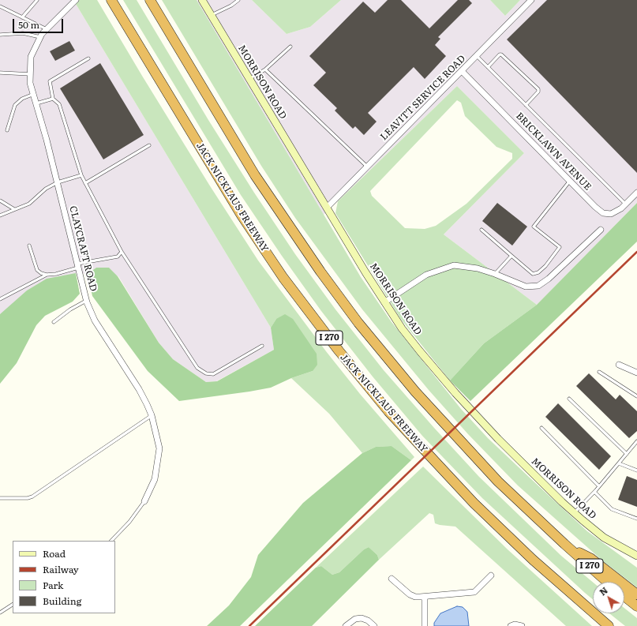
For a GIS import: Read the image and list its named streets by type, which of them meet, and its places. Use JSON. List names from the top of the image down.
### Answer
{
  "streets": {
    "highway": ["JACK NICKLAUS FREEWAY", "I 270"],
    "street": [
      "MORRISON ROAD",
      "LEAVITT SERVICE ROAD",
      "BRICKLAWN AVENUE",
      "CLAYCRAFT ROAD"
    ]
  },
  "crossings": [
    ["MORRISON ROAD", "LEAVITT SERVICE ROAD"],
    ["LEAVITT SERVICE ROAD", "BRICKLAWN AVENUE"]
  ],
  "legend": [
    "Road",
    "Railway",
    "Park",
    "Building"
  ],
  "scale_bar": "50 m",
  "north": "top left"
}
